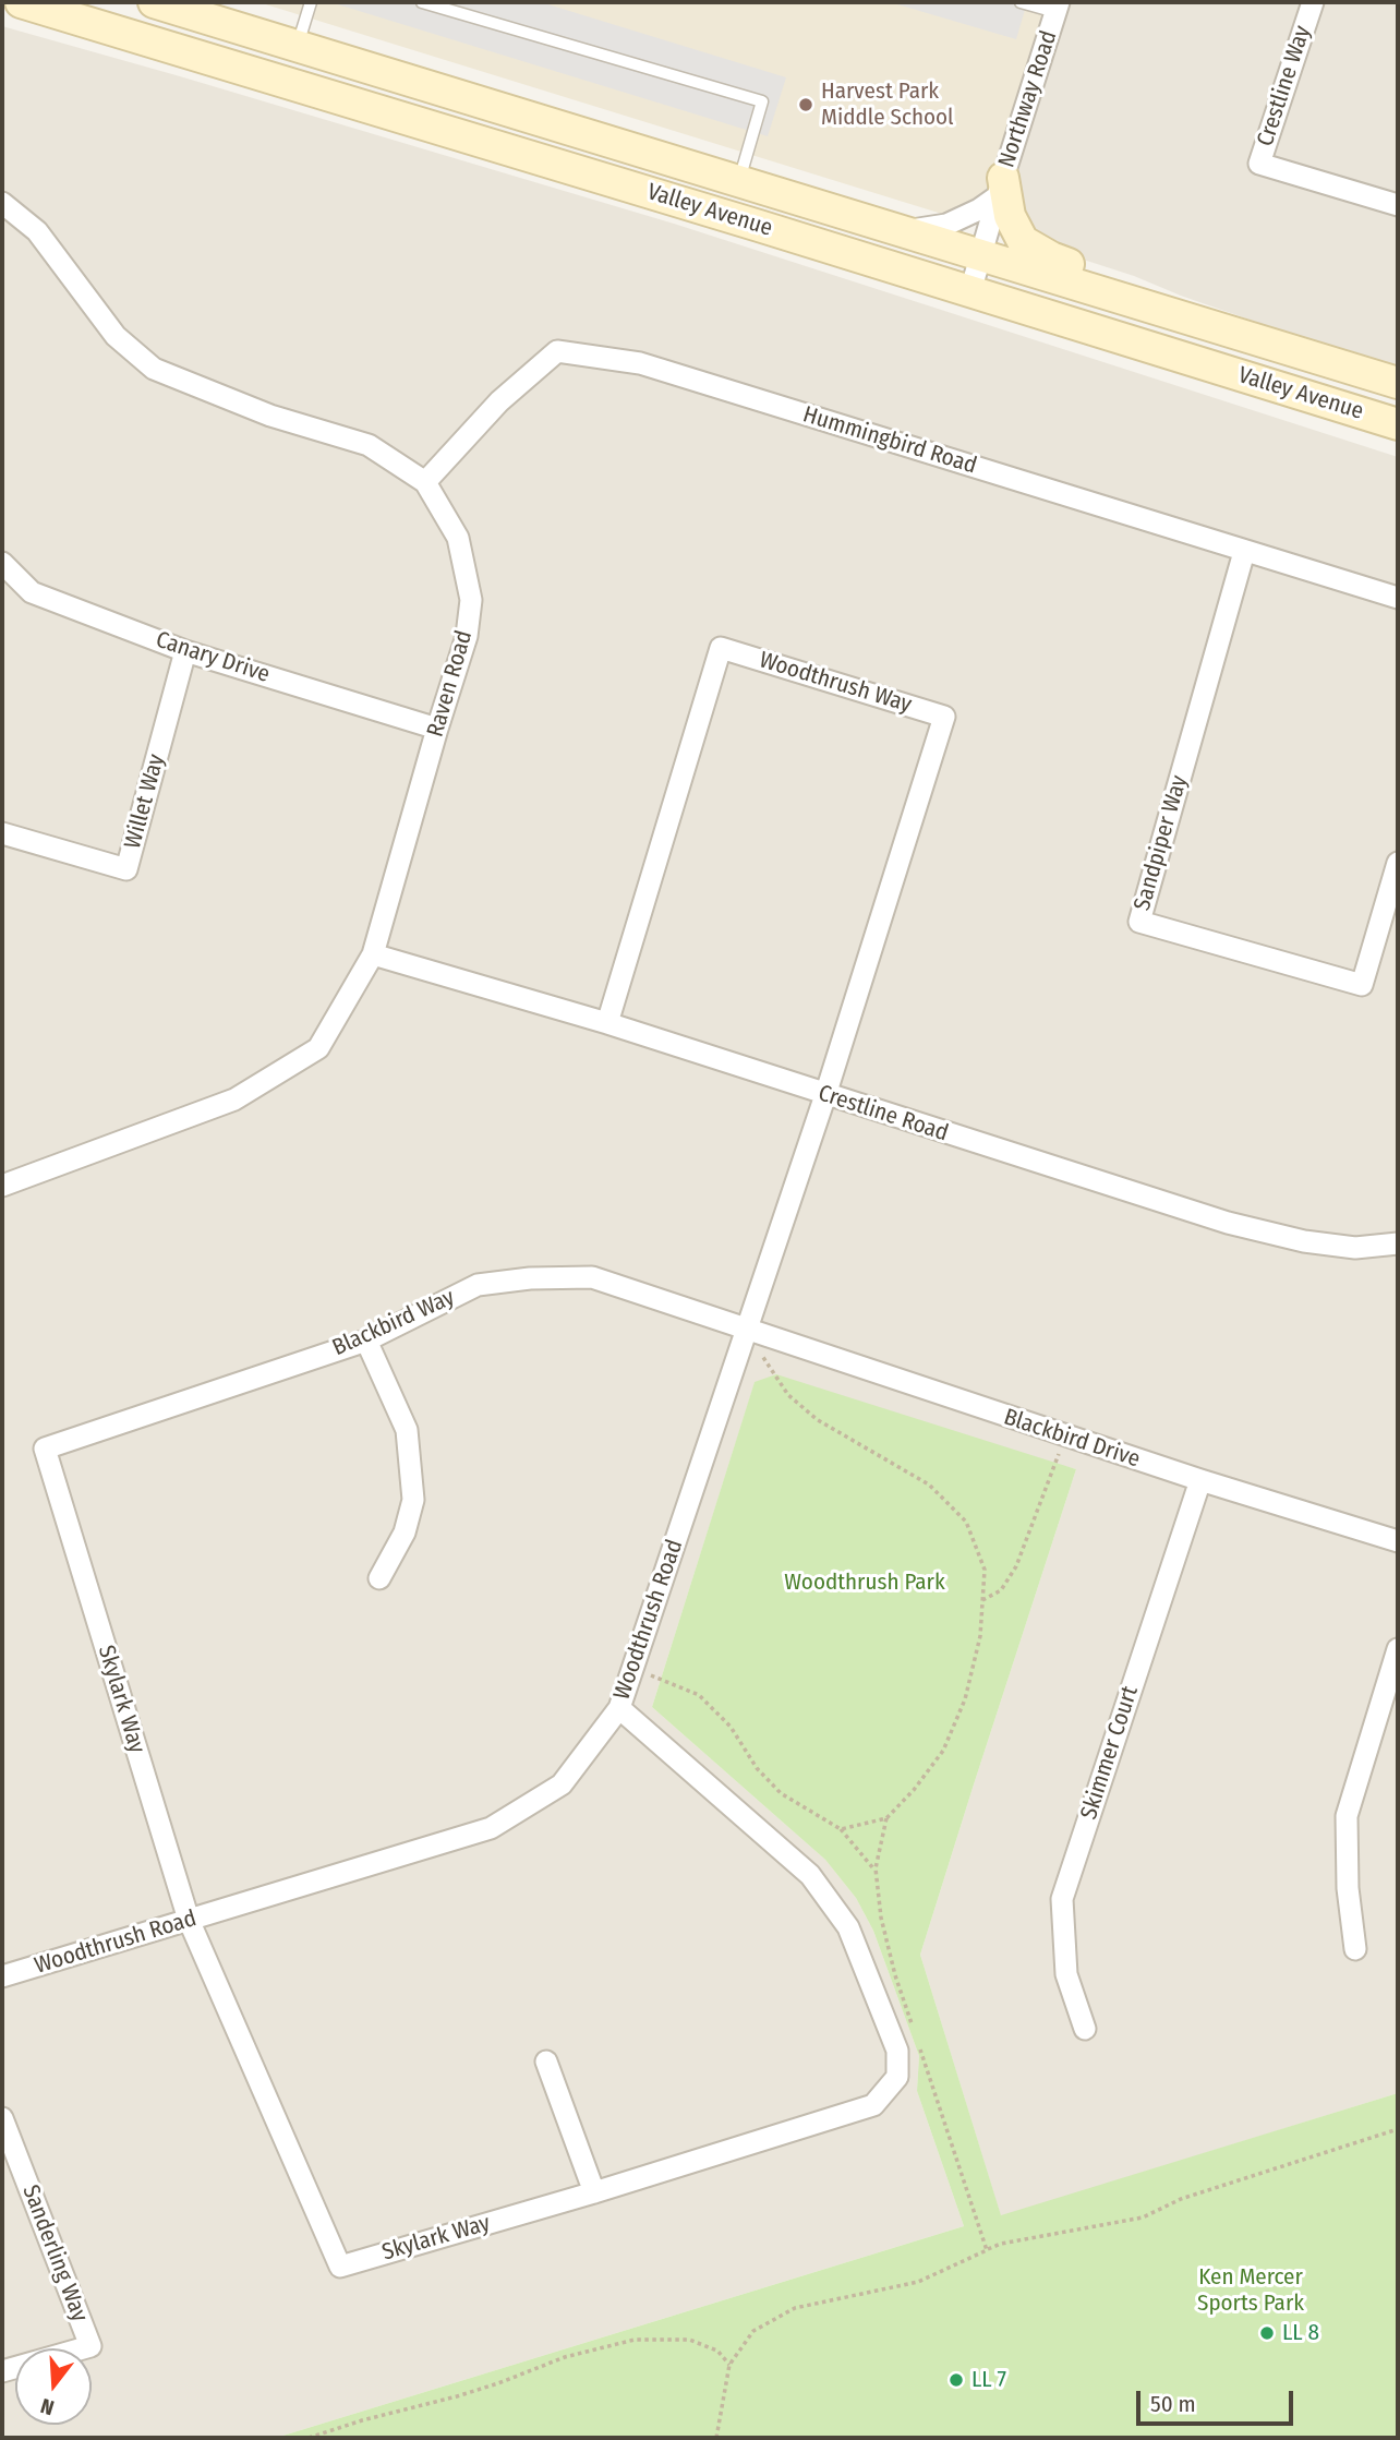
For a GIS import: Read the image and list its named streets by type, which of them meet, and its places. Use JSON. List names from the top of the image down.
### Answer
{
  "streets": {
    "main road": ["Valley Avenue"],
    "street": [
      "Crestline Way",
      "Northway Road",
      "Hummingbird Road",
      "Canary Drive",
      "Woodthrush Way",
      "Raven Road",
      "Willet Way",
      "Sandpiper Way",
      "Crestline Road",
      "Blackbird Way",
      "Blackbird Drive",
      "Woodthrush Road",
      "Skylark Way",
      "Skimmer Court",
      "Sanderling Way"
    ]
  },
  "crossings": [
    ["Northway Road", "Valley Avenue"],
    ["Hummingbird Road", "Raven Road"],
    ["Hummingbird Road", "Sandpiper Way"],
    ["Canary Drive", "Raven Road"],
    ["Canary Drive", "Willet Way"],
    ["Woodthrush Way", "Crestline Road"],
    ["Woodthrush Way", "Woodthrush Road"],
    ["Raven Road", "Crestline Road"],
    ["Crestline Road", "Woodthrush Road"],
    ["Blackbird Way", "Blackbird Drive"],
    ["Blackbird Way", "Woodthrush Road"],
    ["Blackbird Way", "Skylark Way"],
    ["Blackbird Drive", "Woodthrush Road"],
    ["Blackbird Drive", "Skimmer Court"],
    ["Woodthrush Road", "Skylark Way"]
  ],
  "parks": ["Woodthrush Park", "Ken Mercer Sports Park"],
  "places": ["Harvest Park Middle School", "LL 8", "LL 7"],
  "scale_bar": "50 m",
  "north": "bottom"
}
